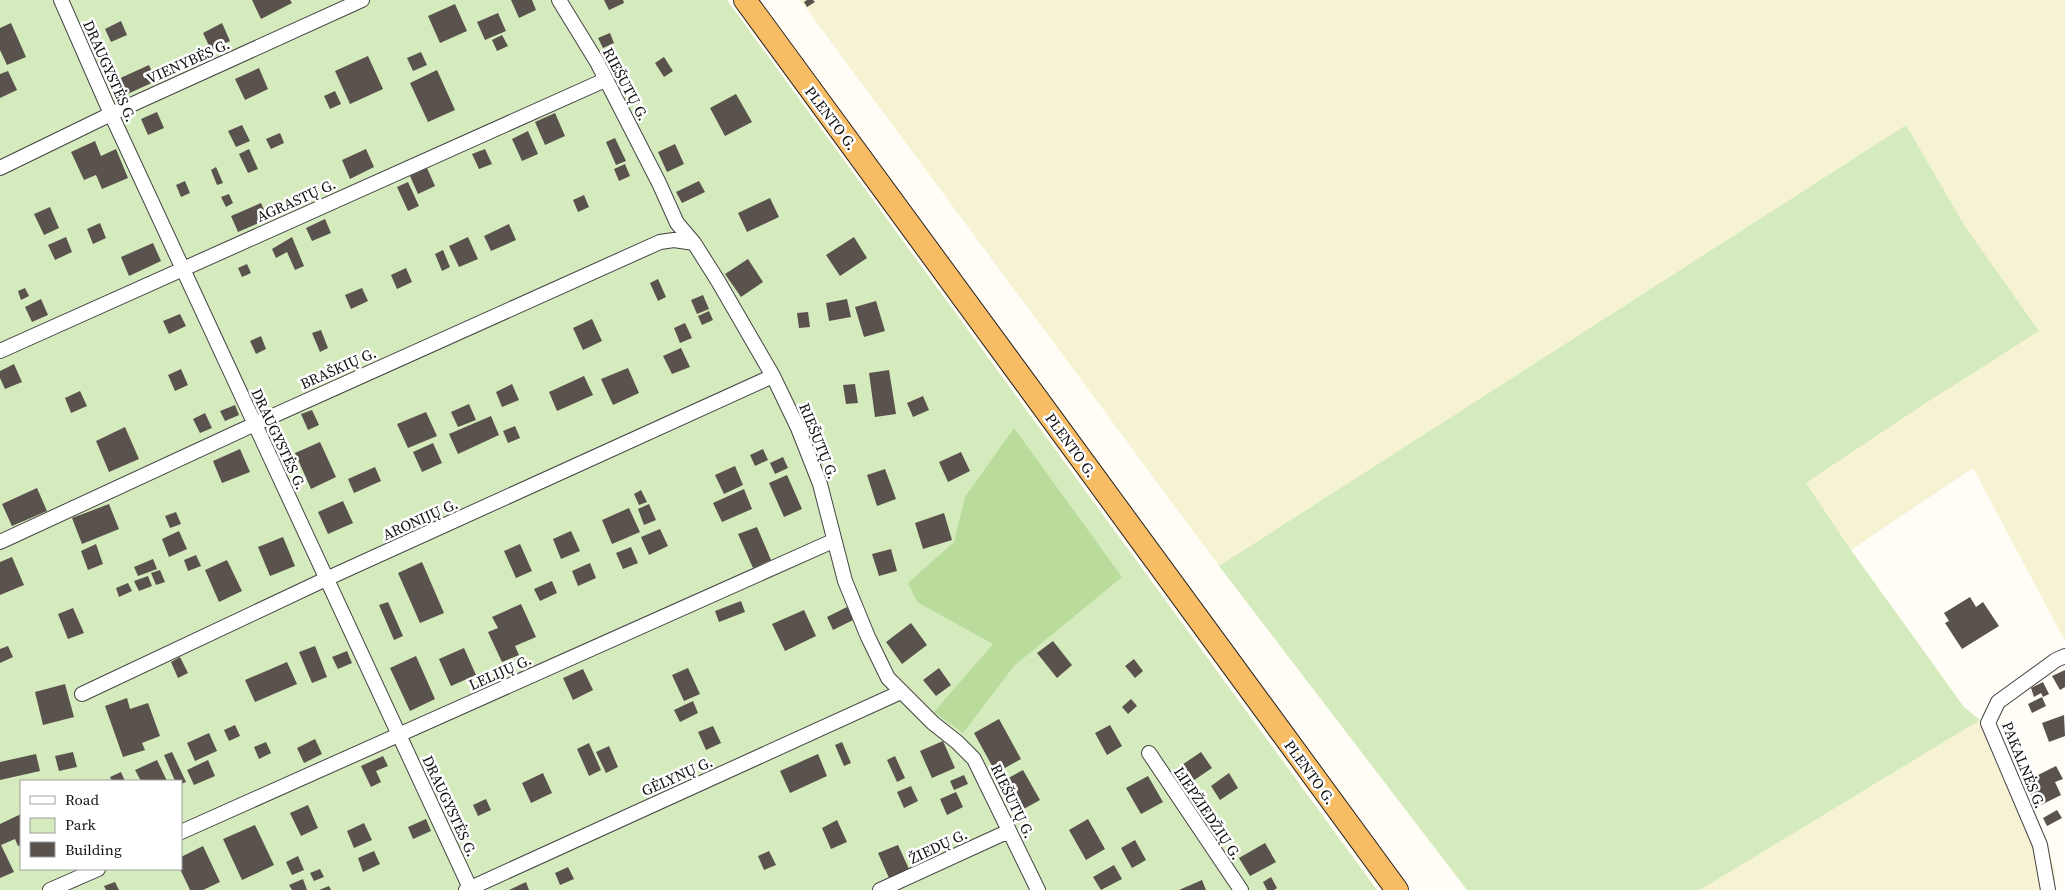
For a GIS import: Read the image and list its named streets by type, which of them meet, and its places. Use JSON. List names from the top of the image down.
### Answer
{
  "streets": {
    "highway": ["PLENTO G."],
    "street": [
      "VIENYBĖS G.",
      "DRAUGYSTĖS G.",
      "RIEŠUTŲ G.",
      "AGRASTŲ G.",
      "BRAŠKIŲ G.",
      "ARONIJŲ G.",
      "LELIJŲ G.",
      "PAKALNĖS G.",
      "GĖLYNŲ G.",
      "LIEPŽIEDŽIŲ G.",
      "ŽIEDŲ G."
    ]
  },
  "crossings": [
    ["VIENYBĖS G.", "DRAUGYSTĖS G."],
    ["DRAUGYSTĖS G.", "AGRASTŲ G."],
    ["DRAUGYSTĖS G.", "BRAŠKIŲ G."],
    ["DRAUGYSTĖS G.", "ARONIJŲ G."],
    ["DRAUGYSTĖS G.", "LELIJŲ G."],
    ["DRAUGYSTĖS G.", "GĖLYNŲ G."],
    ["RIEŠUTŲ G.", "AGRASTŲ G."],
    ["RIEŠUTŲ G.", "BRAŠKIŲ G."],
    ["RIEŠUTŲ G.", "ARONIJŲ G."],
    ["RIEŠUTŲ G.", "LELIJŲ G."],
    ["RIEŠUTŲ G.", "GĖLYNŲ G."],
    ["RIEŠUTŲ G.", "ŽIEDŲ G."]
  ],
  "legend": ["Road", "Park", "Building"]
}
